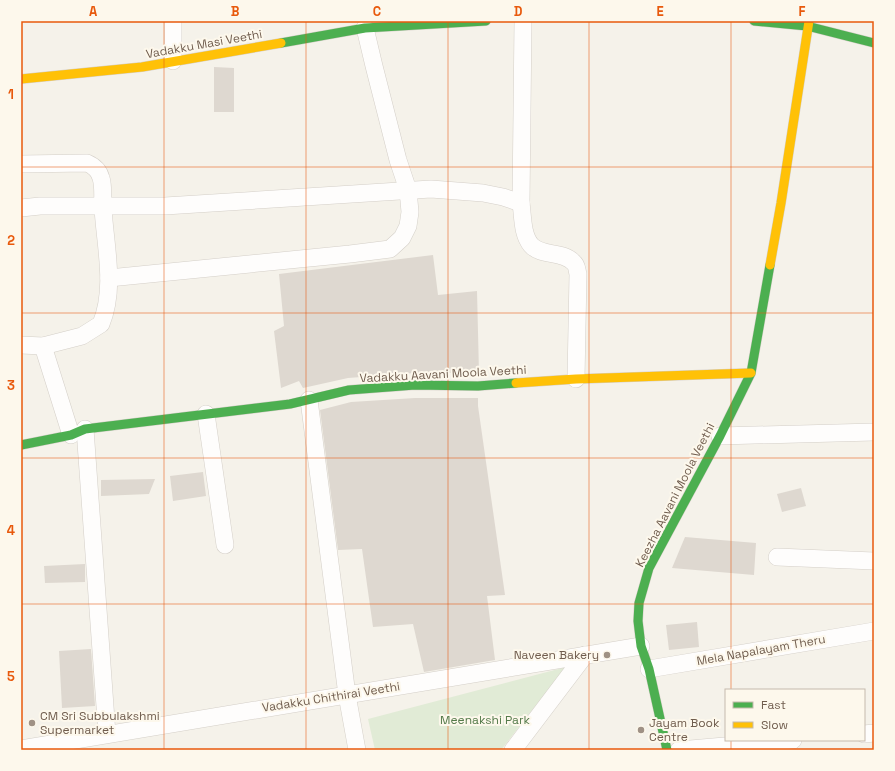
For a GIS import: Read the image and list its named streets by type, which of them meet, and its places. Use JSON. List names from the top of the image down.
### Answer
{
  "streets": {
    "main road": ["Vadakku Masi Veethi", "Vadakku Aavani Moola Veethi", "Keezha Aavani Moola Veethi"],
    "street": ["Mela Napalayam Theru", "Vadakku Chithirai Veethi"]
  },
  "crossings": [
    ["Vadakku Aavani Moola Veethi", "Keezha Aavani Moola Veethi"],
    ["Keezha Aavani Moola Veethi", "Mela Napalayam Theru"],
    ["Keezha Aavani Moola Veethi", "Vadakku Chithirai Veethi"]
  ],
  "parks": ["Meenakshi Park"],
  "places": ["Naveen Bakery", "CM Sri Subbulakshmi Supermarket", "Jayam Book Centre"],
  "legend": ["Fast", "Slow"],
  "grid": {
    "columns": [
      "A",
      "B",
      "C",
      "D",
      "E",
      "F"
    ],
    "rows": [
      "1",
      "2",
      "3",
      "4",
      "5"
    ]
  }
}
